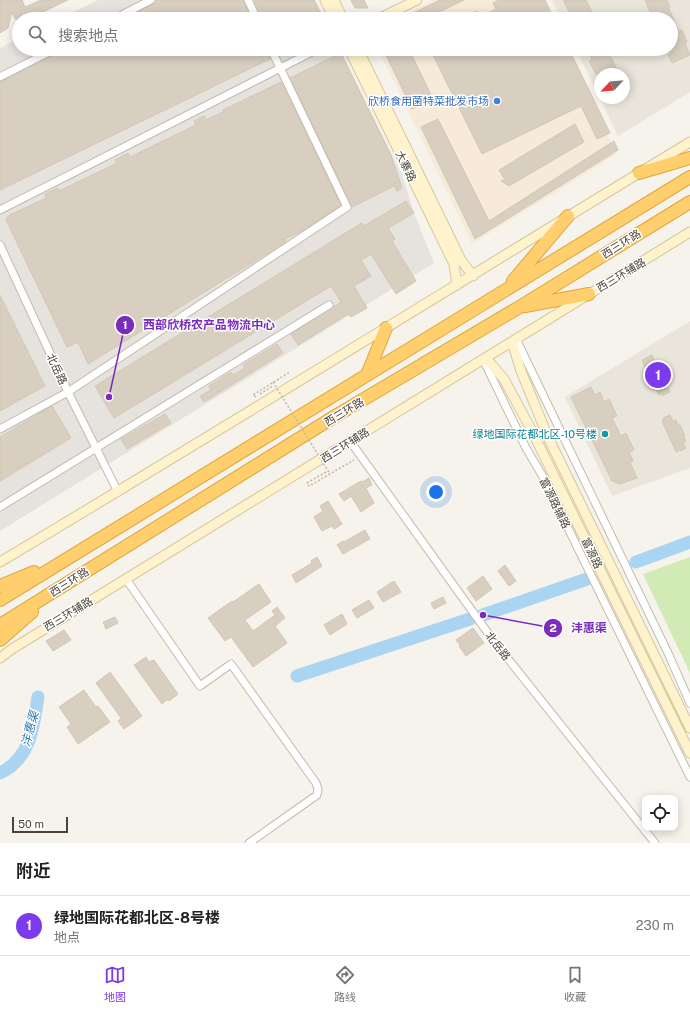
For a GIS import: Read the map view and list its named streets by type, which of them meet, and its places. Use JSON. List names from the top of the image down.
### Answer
{
  "streets": {
    "highway": ["西三环路"],
    "main road": ["大寨路", "西三环辅路", "富源路"],
    "street": ["北岳路", "富源路辅路"]
  },
  "crossings": [
    ["西三环辅路", "北岳路"],
    ["西三环辅路", "富源路辅路"],
    ["西三环辅路", "富源路"],
    ["富源路辅路", "富源路"]
  ],
  "water": ["沣惠渠"],
  "places": [
    "欣桥食用菌特菜批发市场",
    "西部欣桥农产品物流中心",
    "绿地国际花都北区-10号楼",
    "沣惠渠"
  ],
  "scale_bar": "50 m",
  "north": "bottom left",
  "page": {
    "search": "搜索地点",
    "pins": "1",
    "scale": "50 m",
    "heading": "附近",
    "list": [
      {
        "mark": "1",
        "name": "绿地国际花都北区-8号楼",
        "note": "地点",
        "value": "230 m"
      }
    ],
    "nav": ["地图", "路线", "收藏"]
  }
}
